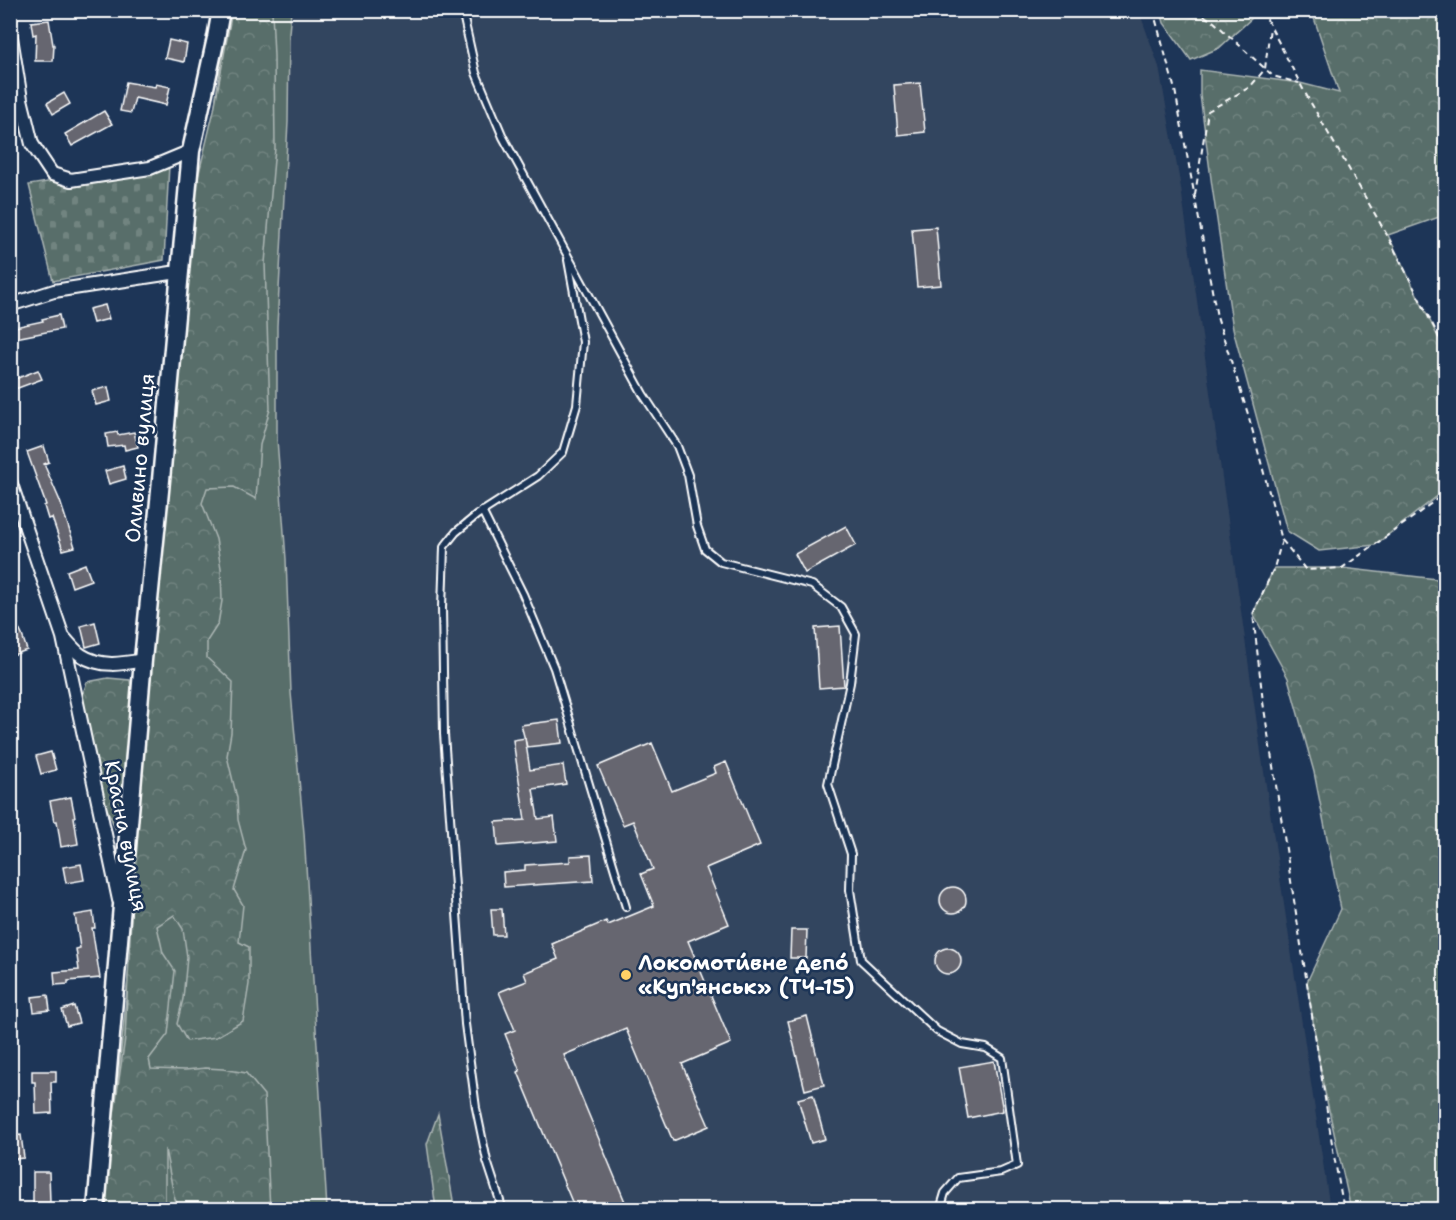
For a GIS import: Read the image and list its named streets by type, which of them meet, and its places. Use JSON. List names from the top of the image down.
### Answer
{
  "streets": {
    "street": ["Оливино вулиця", "Красна вулиця"]
  },
  "crossings": [
    ["Оливино вулиця", "Красна вулиця"]
  ],
  "places": ["Локомоти́вне депо́ «Куп'янськ» (ТЧ-15)"]
}
